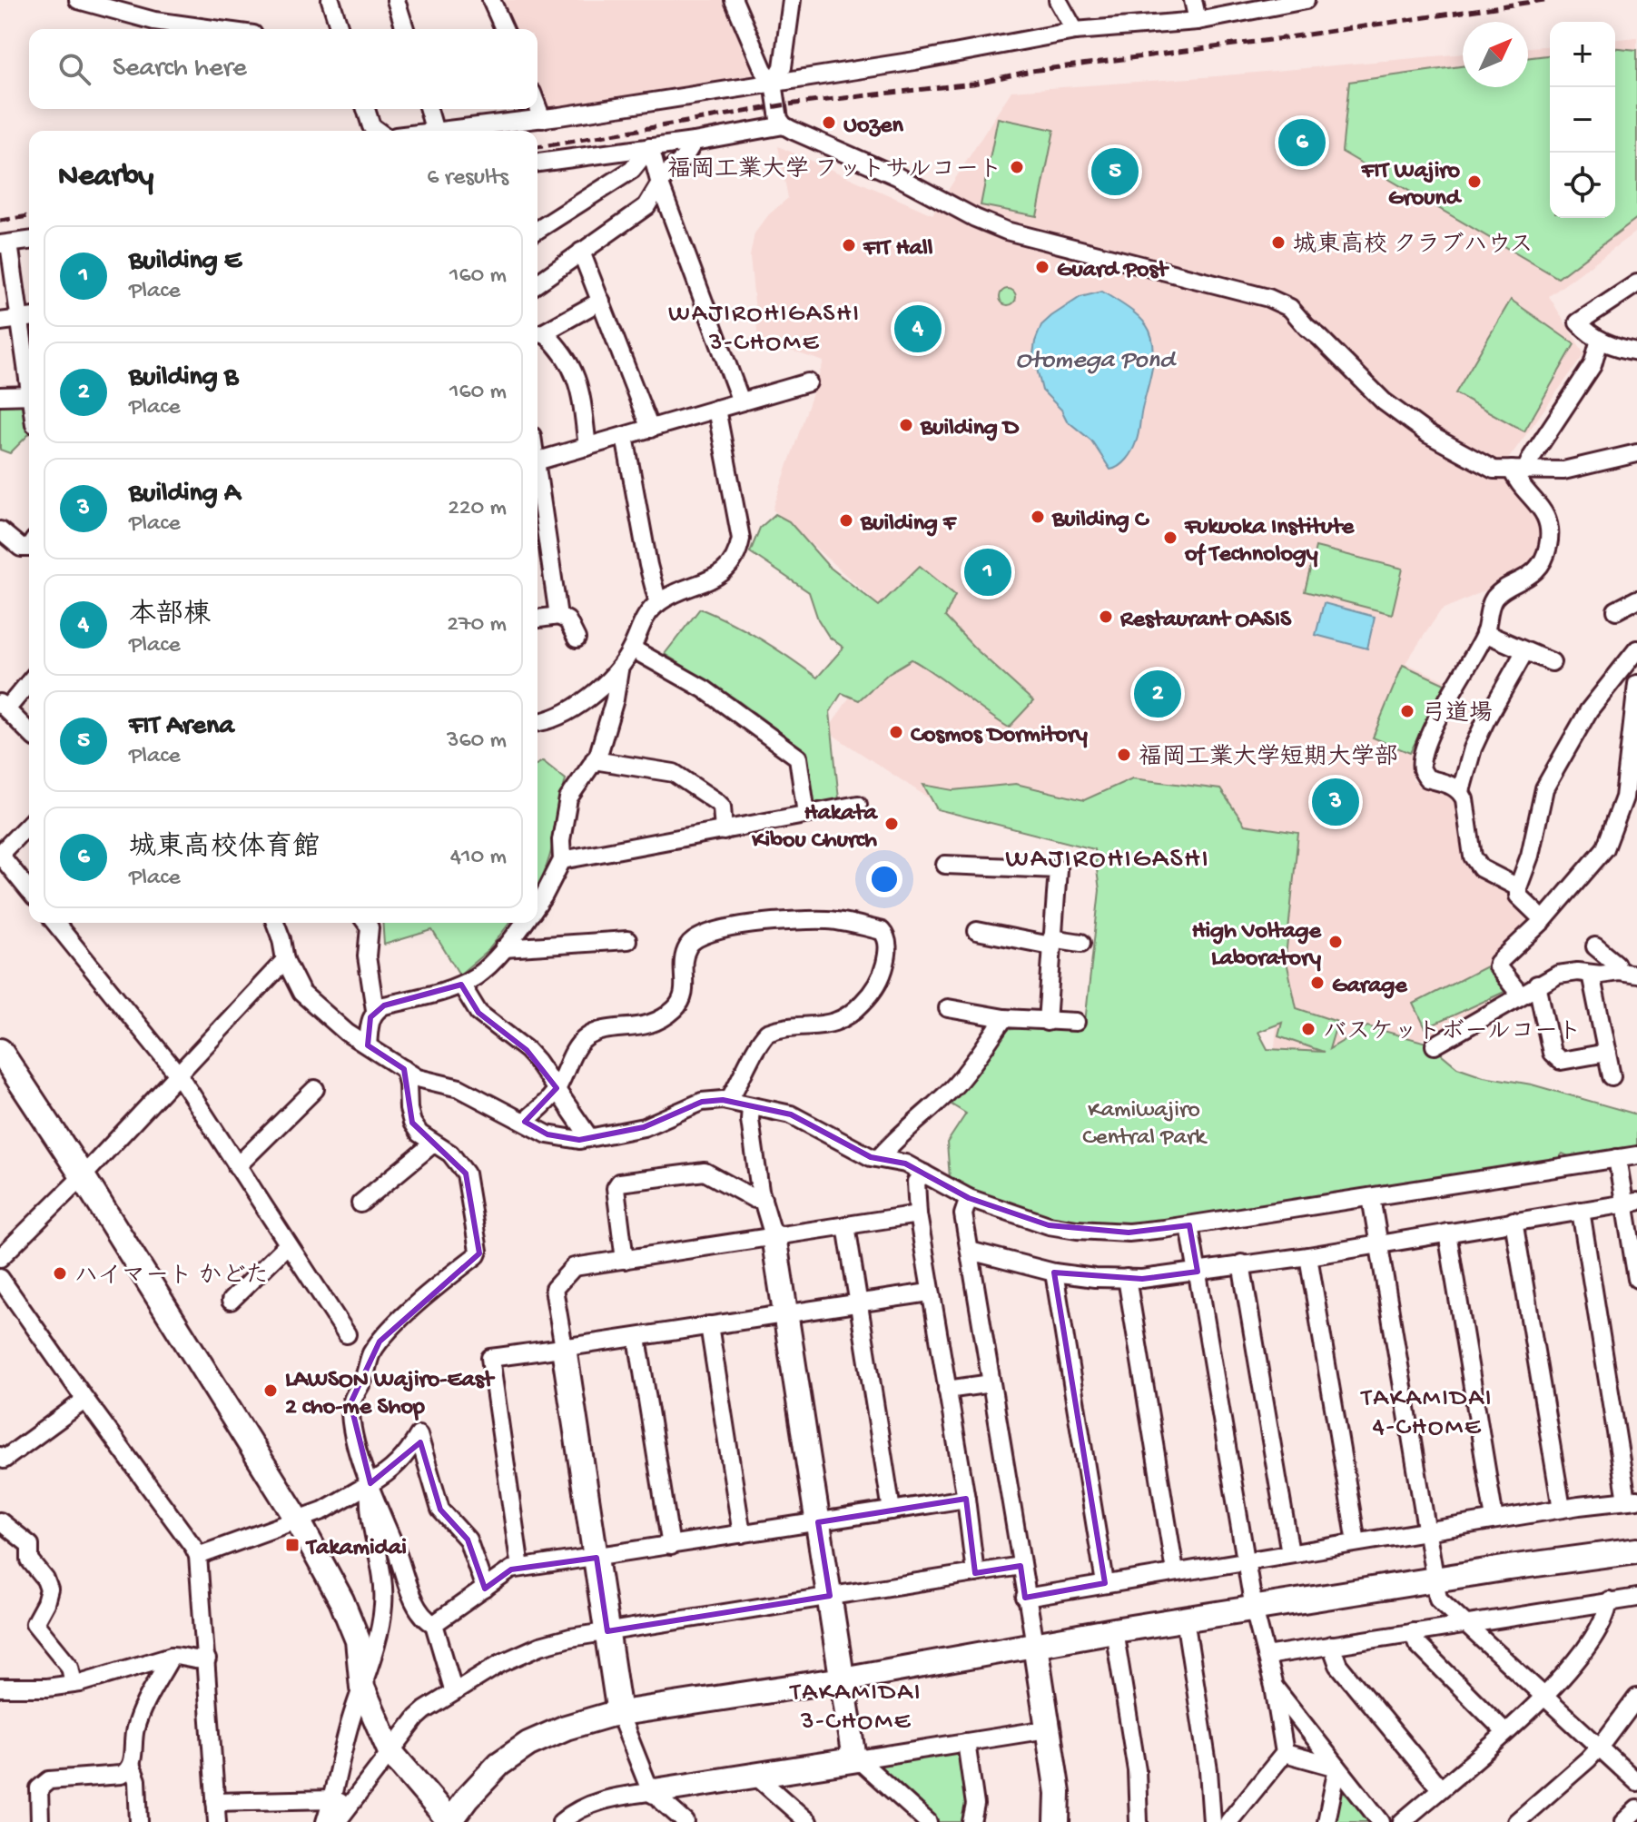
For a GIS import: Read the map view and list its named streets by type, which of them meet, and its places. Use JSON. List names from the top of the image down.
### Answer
{
  "districts": [
    "WAJIROHIGASHI 3-CHOME",
    "WAJIROHIGASHI",
    "TAKAMIDAI 4-CHOME",
    "TAKAMIDAI 3-CHOME"
  ],
  "water": ["Otomega Pond"],
  "parks": ["Kamiwajiro Central Park"],
  "places": {
    "other": [
      "Uozen",
      "福岡工業大学 フットサルコート",
      "FIT Wajiro Ground",
      "城東高校 クラブハウス",
      "FIT Hall",
      "Guard Post",
      "Building D",
      "Building C",
      "Building F",
      "Fukuoka Institute of Technology",
      "Restaurant OASIS",
      "弓道場",
      "Cosmos Dormitory",
      "福岡工業大学短期大学部",
      "Hakata Kibou Church",
      "High Voltage Laboratory",
      "Garage",
      "バスケットボールコート",
      "ハイマート かどた",
      "LAWSON Wajiro-East 2 cho-me Shop"
    ],
    "transit": ["Takamidai"]
  },
  "north": "top right",
  "page": {
    "map_buttons": ["+", "−"],
    "search": "Search here",
    "pins": [
      "6",
      "5",
      "4",
      "1",
      "2",
      "3"
    ],
    "heading": ["Nearby", "6 results"],
    "list": [
      {
        "mark": "1",
        "name": "Building E",
        "note": "Place",
        "value": "160 m"
      },
      {
        "mark": "2",
        "name": "Building B",
        "note": "Place",
        "value": "160 m"
      },
      {
        "mark": "3",
        "name": "Building A",
        "note": "Place",
        "value": "220 m"
      },
      {
        "mark": "4",
        "name": "本部棟",
        "note": "Place",
        "value": "270 m"
      },
      {
        "mark": "5",
        "name": "FIT Arena",
        "note": "Place",
        "value": "360 m"
      },
      {
        "mark": "6",
        "name": "城東高校体育館",
        "note": "Place",
        "value": "410 m"
      }
    ]
  }
}
